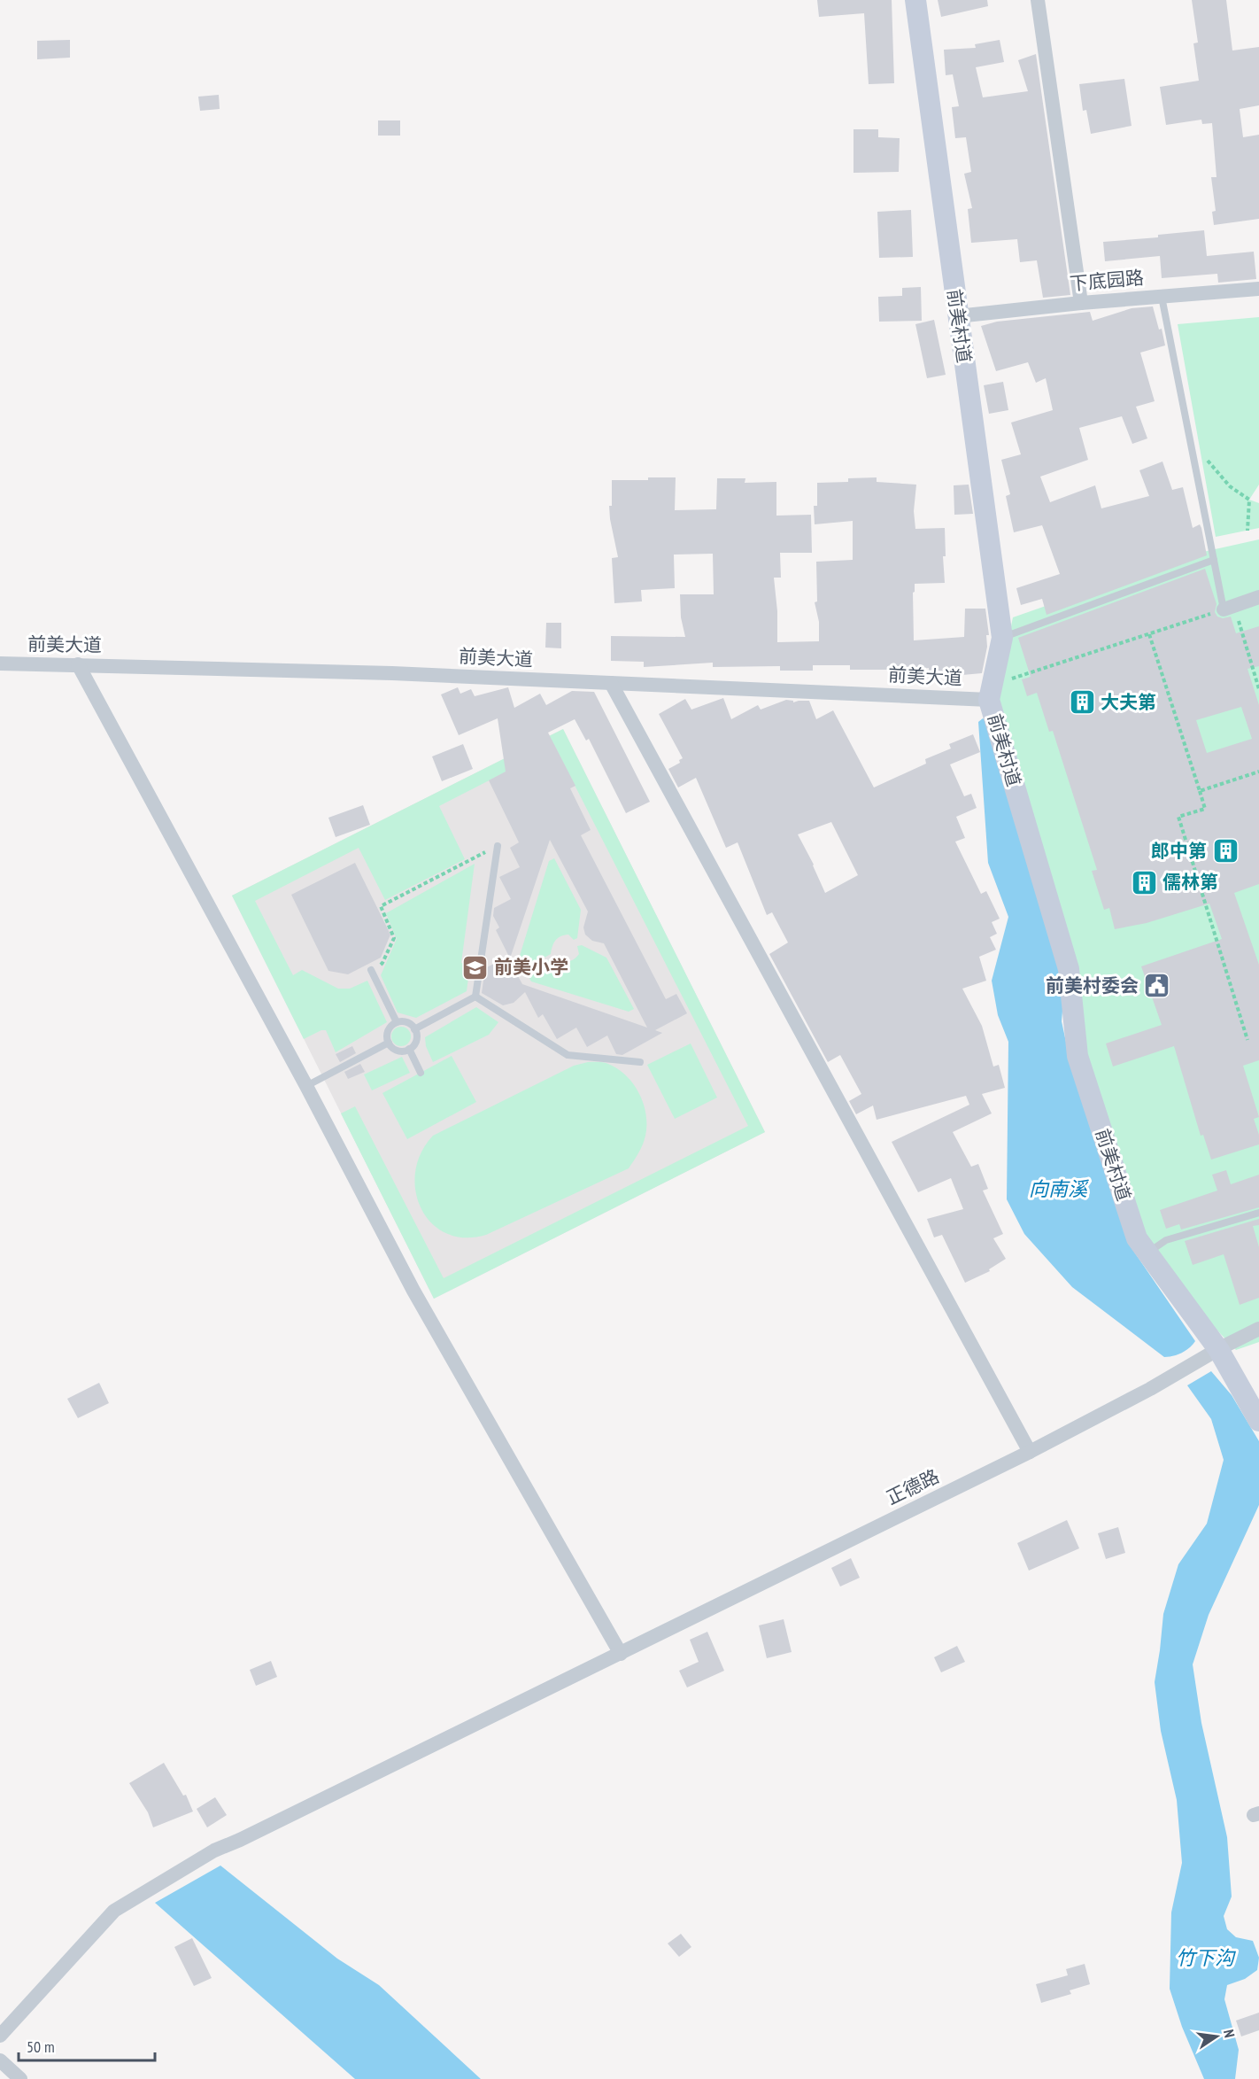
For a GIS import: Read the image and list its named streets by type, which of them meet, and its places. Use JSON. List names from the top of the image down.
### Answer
{
  "streets": {
    "street": [
      "下底园路",
      "前美村道",
      "前美大道",
      "正德路"
    ]
  },
  "crossings": [
    ["下底园路", "前美村道"],
    ["前美村道", "前美大道"],
    ["前美村道", "正德路"]
  ],
  "water": ["向南溪", "竹下沟"],
  "places": {
    "building": ["大夫第", "郎中第", "儒林第"],
    "school or university": ["前美小学"],
    "public building": ["前美村委会"]
  },
  "scale_bar": "50 m",
  "north": "right"
}
